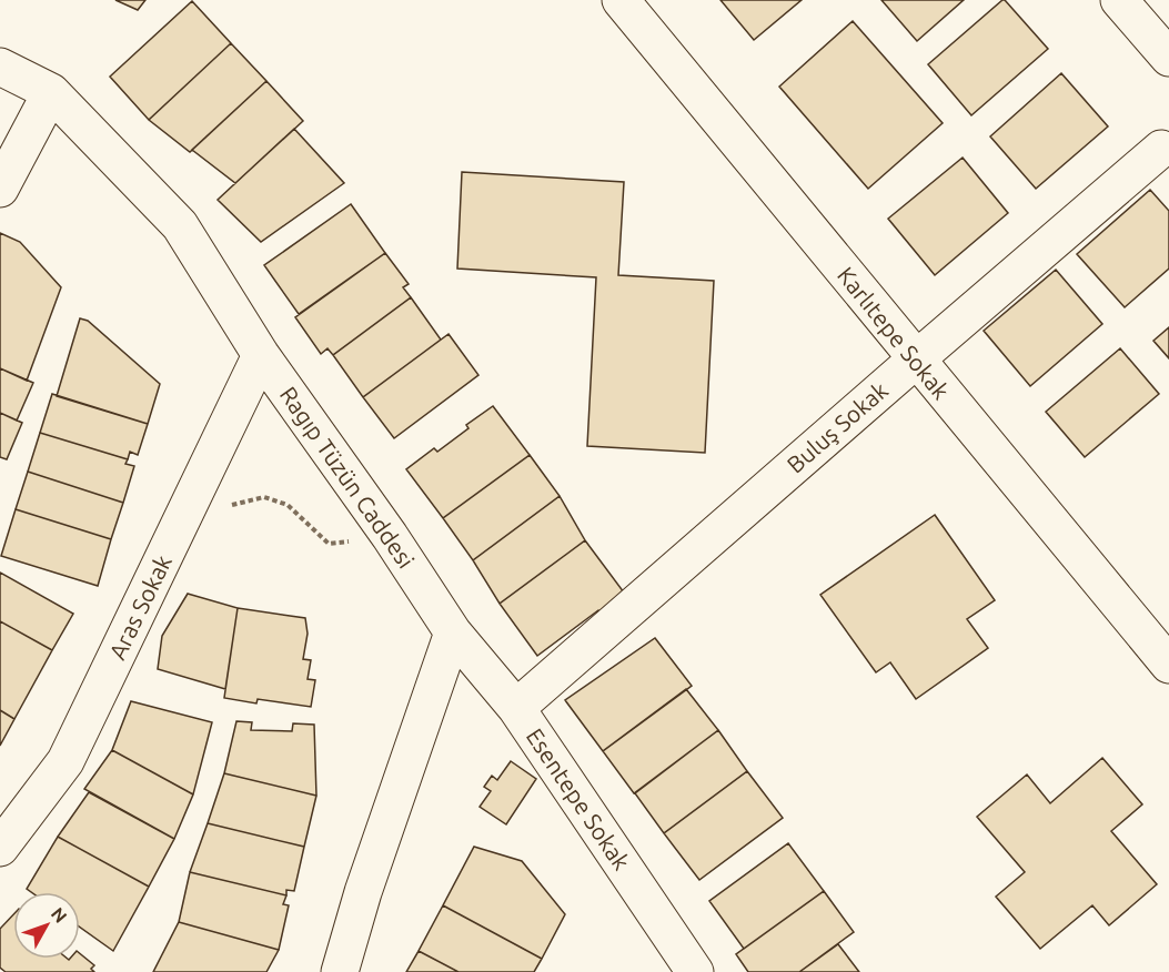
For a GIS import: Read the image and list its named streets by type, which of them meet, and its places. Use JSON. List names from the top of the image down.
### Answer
{
  "streets": {
    "street": [
      "Karlıtepe Sokak",
      "Buluş Sokak",
      "Ragıp Tüzün Caddesi",
      "Aras Sokak",
      "Esentepe Sokak"
    ]
  },
  "crossings": [
    ["Karlıtepe Sokak", "Buluş Sokak"],
    ["Buluş Sokak", "Esentepe Sokak"],
    ["Ragıp Tüzün Caddesi", "Aras Sokak"],
    ["Ragıp Tüzün Caddesi", "Esentepe Sokak"]
  ],
  "north": "top right"
}
